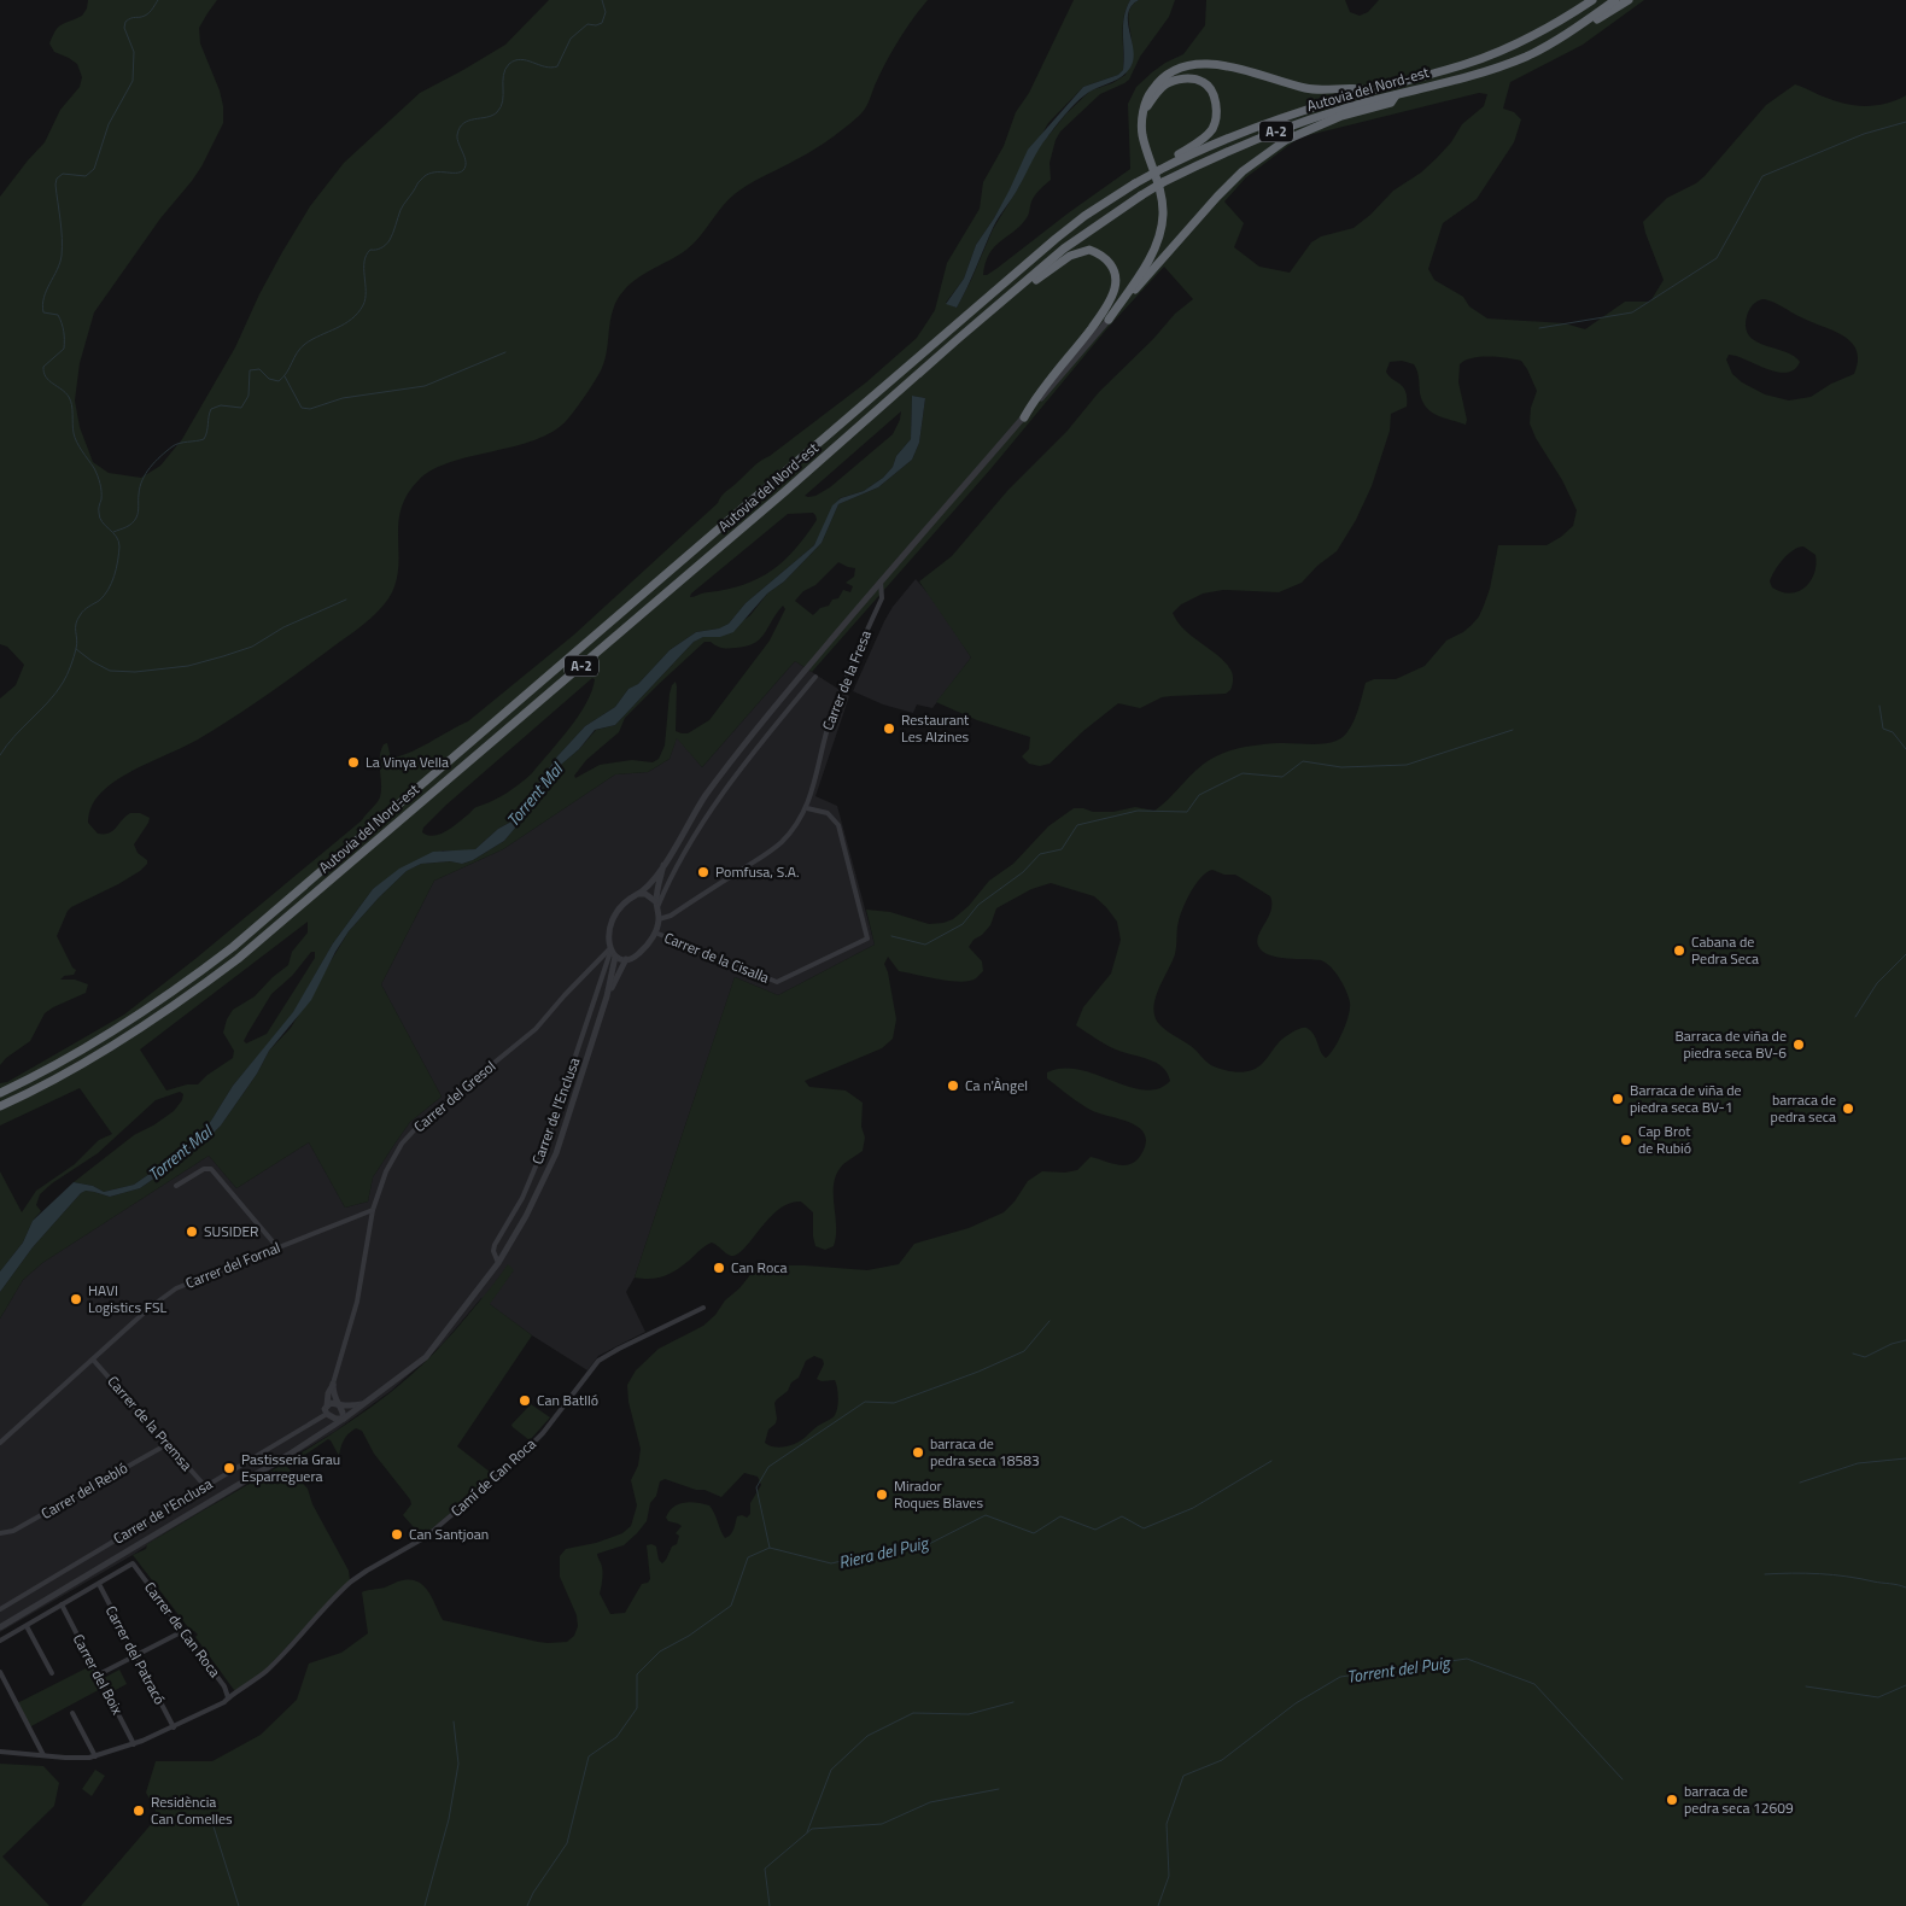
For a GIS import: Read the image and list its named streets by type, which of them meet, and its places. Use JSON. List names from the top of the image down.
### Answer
{
  "streets": {
    "highway": ["Autovia del Nord-est", "A-2"],
    "street": [
      "Carrer de la Fresa",
      "Carrer de la Cisalla",
      "Carrer del Gresol",
      "Carrer de l'Enclusa",
      "Carrer del Fornal",
      "Carrer de la Premsa",
      "Camí de Can Roca",
      "Carrer del Rebló",
      "Carrer de Can Roca",
      "Carrer del Patracó",
      "Carrer del Boix"
    ]
  },
  "crossings": [
    ["Carrer de la Fresa", "Carrer de la Cisalla"],
    ["Carrer de la Fresa", "Carrer del Gresol"],
    ["Carrer de la Fresa", "Carrer de l'Enclusa"],
    ["Carrer de la Cisalla", "Carrer del Gresol"],
    ["Carrer de la Cisalla", "Carrer de l'Enclusa"],
    ["Carrer del Gresol", "Carrer de l'Enclusa"],
    ["Carrer del Gresol", "Carrer del Fornal"],
    ["Carrer de l'Enclusa", "Carrer de la Premsa"],
    ["Carrer del Fornal", "Carrer de la Premsa"],
    ["Carrer de la Premsa", "Carrer del Rebló"],
    ["Camí de Can Roca", "Carrer de Can Roca"],
    ["Camí de Can Roca", "Carrer del Patracó"],
    ["Camí de Can Roca", "Carrer del Boix"],
    ["Carrer de Can Roca", "Carrer del Patracó"]
  ],
  "water": ["Torrent Mal", "Riera del Puig", "Torrent del Puig"],
  "places": [
    "Restaurant Les Alzines",
    "La Vinya Vella",
    "Pomfusa, S.A.",
    "Cabana de Pedra Seca",
    "Barraca de viña de piedra seca BV-6",
    "Ca n'Àngel",
    "Barraca de viña de piedra seca BV-1",
    "barraca de pedra seca",
    "Cap Brot de Rubió",
    "SUSIDER",
    "Can Roca",
    "HAVI Logistics FSL",
    "Can Batlló",
    "barraca de pedra seca 18583",
    "Pastisseria Grau Esparreguera",
    "Mirador Roques Blaves",
    "Can Santjoan",
    "barraca de pedra seca 12609",
    "Residència Can Comelles"
  ]
}
